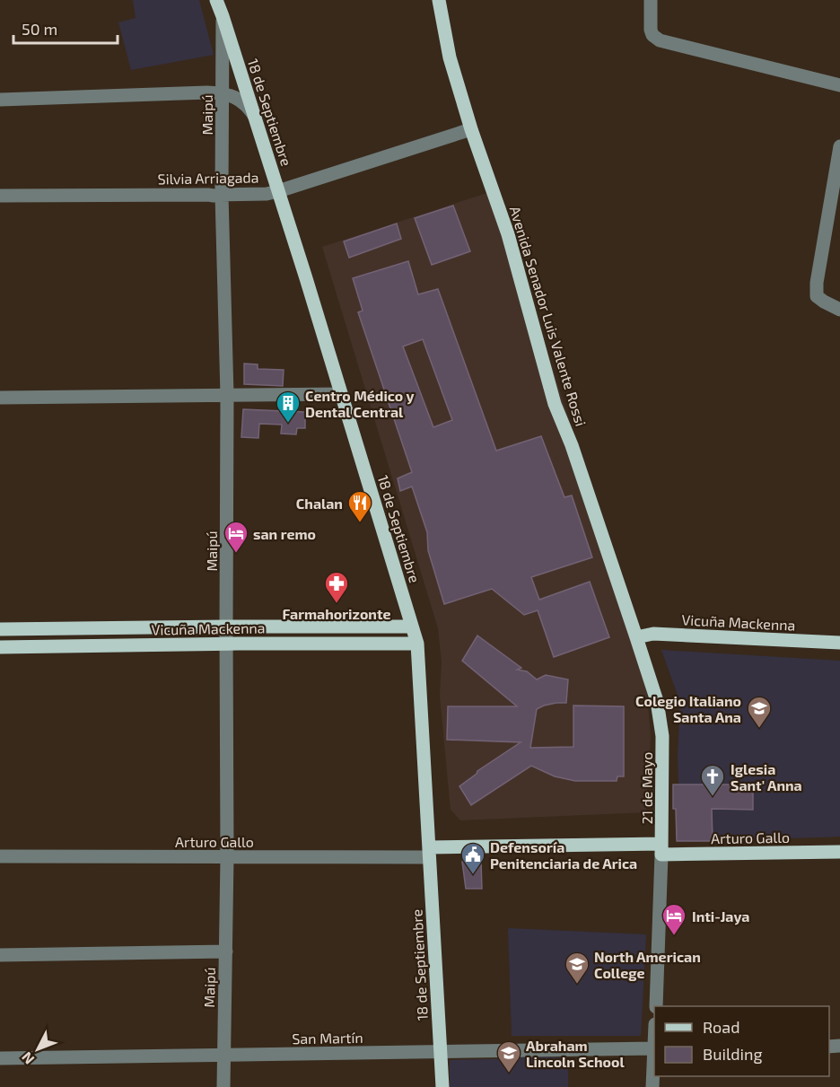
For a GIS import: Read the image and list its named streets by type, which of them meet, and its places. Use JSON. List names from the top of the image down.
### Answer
{
  "streets": {
    "main road": [
      "18 de Septiembre",
      "Avenida Senador Luis Valente Rossi",
      "Vicuña Mackenna",
      "21 de Mayo",
      "Arturo Gallo"
    ],
    "street": ["Maipú", "Silvia Arriagada", "San Martín"]
  },
  "crossings": [
    ["18 de Septiembre", "Maipú"],
    ["18 de Septiembre", "Silvia Arriagada"],
    ["18 de Septiembre", "Vicuña Mackenna"],
    ["18 de Septiembre", "Arturo Gallo"],
    ["18 de Septiembre", "San Martín"],
    ["Maipú", "Silvia Arriagada"],
    ["Maipú", "Vicuña Mackenna"],
    ["Maipú", "Arturo Gallo"],
    ["Maipú", "San Martín"],
    ["Silvia Arriagada", "Avenida Senador Luis Valente Rossi"],
    ["Avenida Senador Luis Valente Rossi", "Vicuña Mackenna"],
    ["Avenida Senador Luis Valente Rossi", "21 de Mayo"],
    ["Vicuña Mackenna", "21 de Mayo"],
    ["21 de Mayo", "Arturo Gallo"]
  ],
  "places": {
    "building": ["Centro Médico y Dental Central"],
    "restaurant": ["Chalan"],
    "hotel": ["san remo", "Inti-Jaya"],
    "pharmacy": ["Farmahorizonte"],
    "school or university": ["Colegio Italiano Santa Ana", "North American College", "Abraham Lincoln School"],
    "church": ["Iglesia Sant' Anna"],
    "public building": ["Defensoría Penitenciaria de Arica"]
  },
  "legend": ["Road", "Building"],
  "scale_bar": "50 m",
  "north": "bottom left"
}
